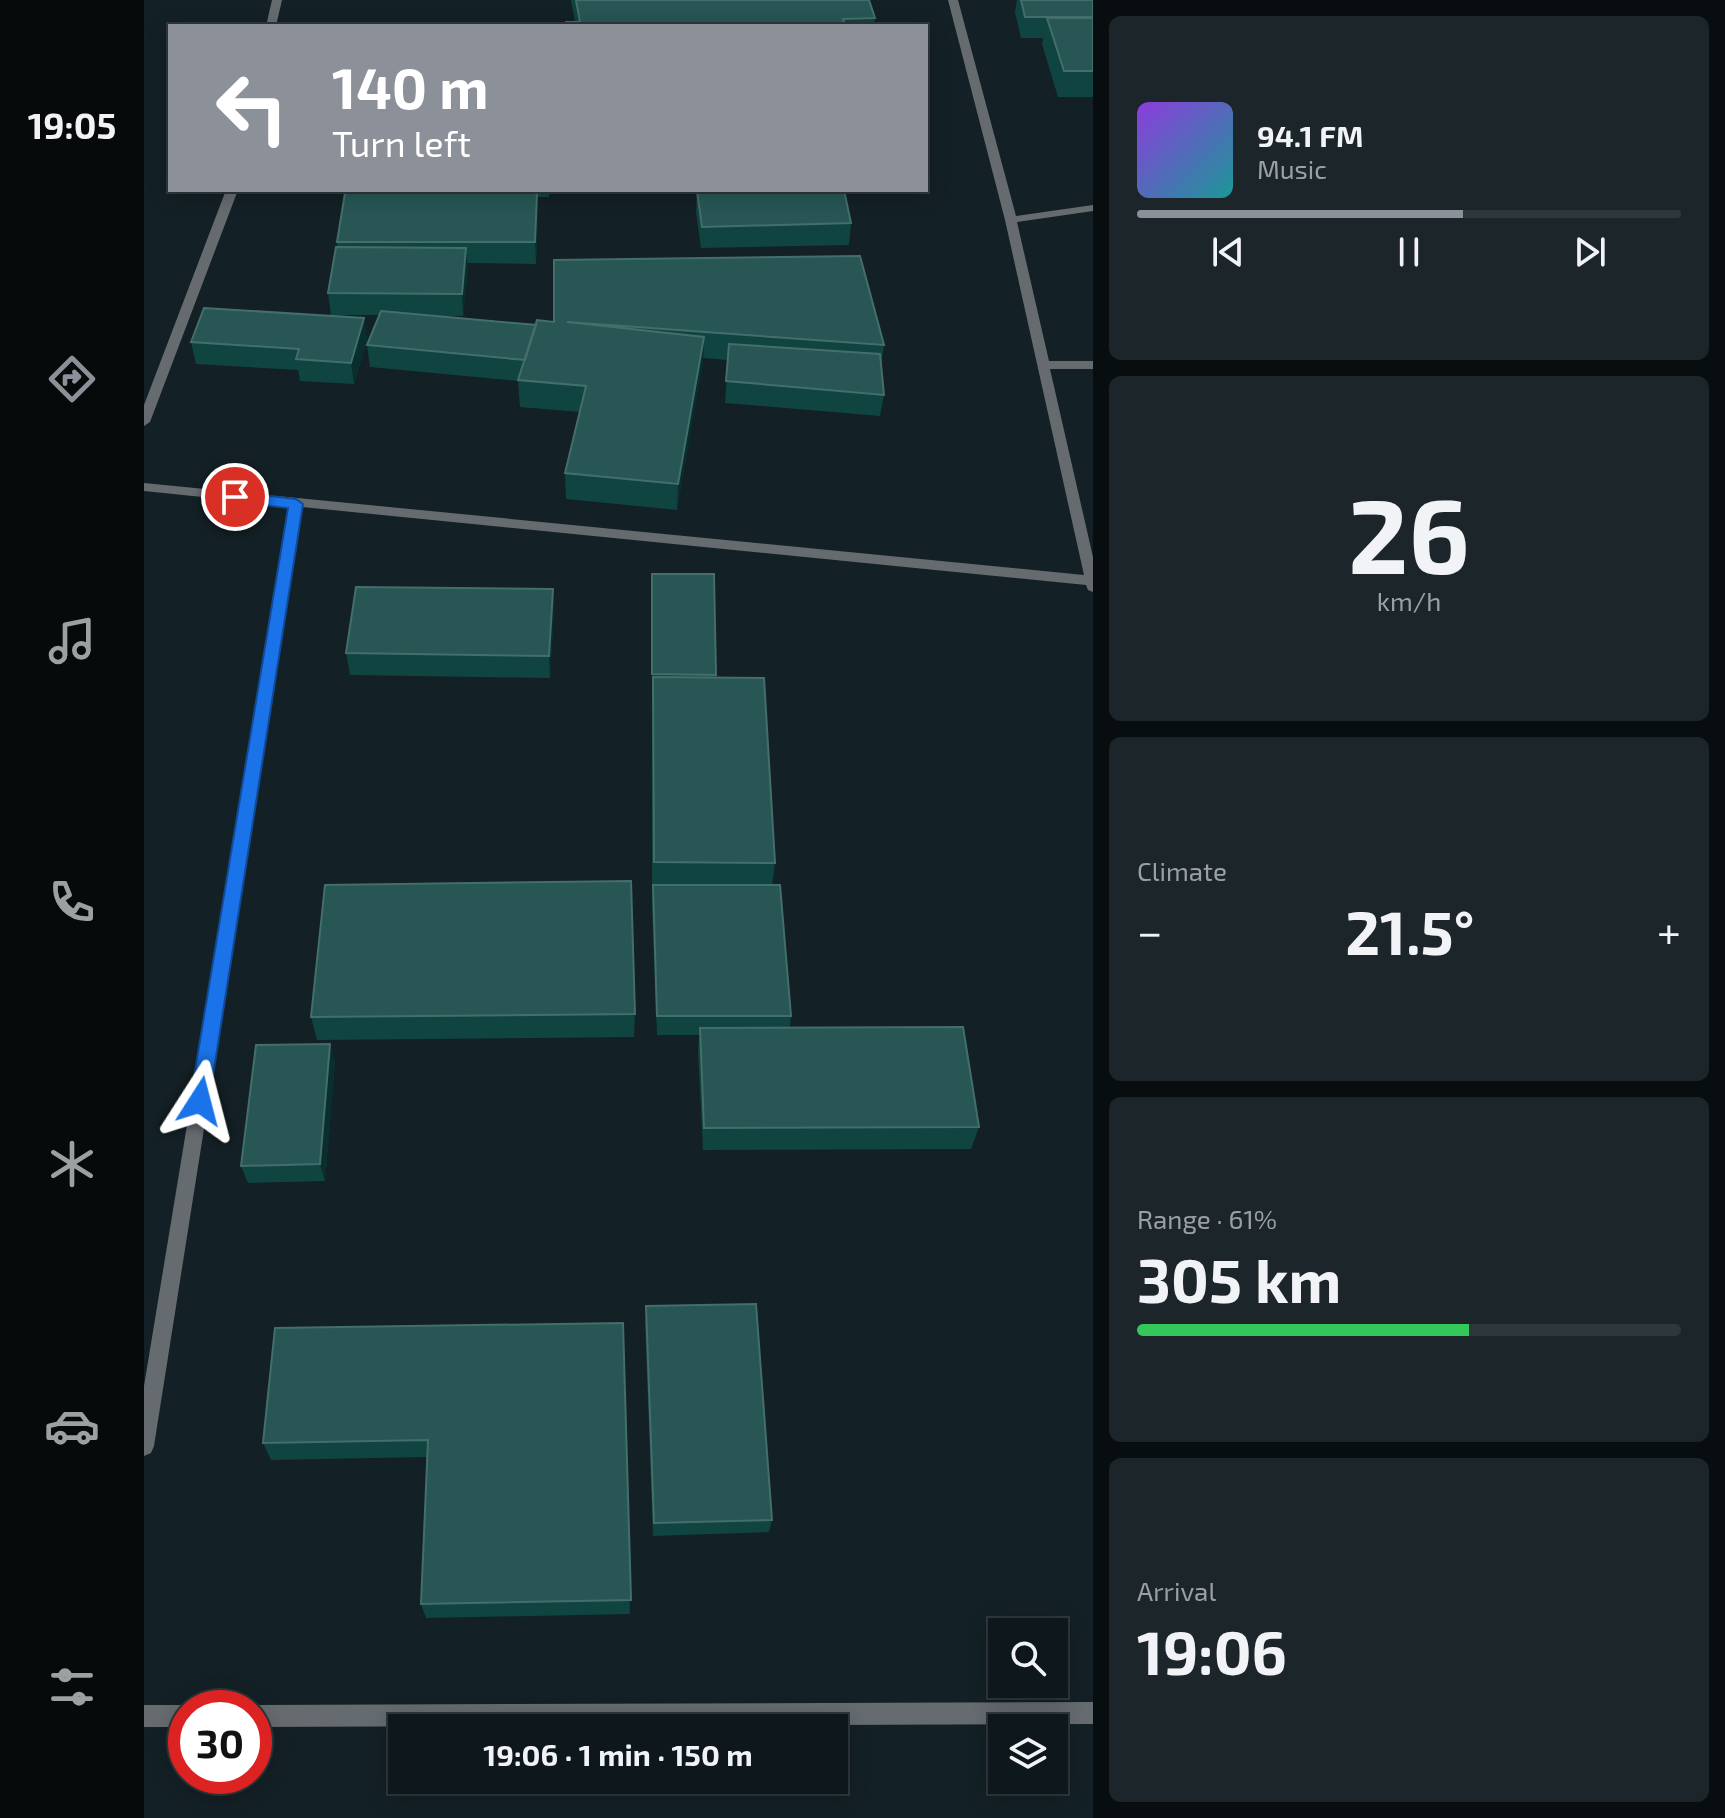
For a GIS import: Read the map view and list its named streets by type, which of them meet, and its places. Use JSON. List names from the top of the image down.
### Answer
{
  "page": {
    "tabs": "19:05",
    "turn": ["140 m", "Turn left"],
    "song": ["94.1 FM", "Music"],
    "tile": [
      ["26", "km/h"],
      "Climate",
      ["Range · 61%", "305 km"],
      ["Arrival", "19:06"]
    ],
    "heat": ["−", "21.5°", "+"],
    "limit": "30",
    "trip": "19:06 · 1 min · 150 m"
  }
}
